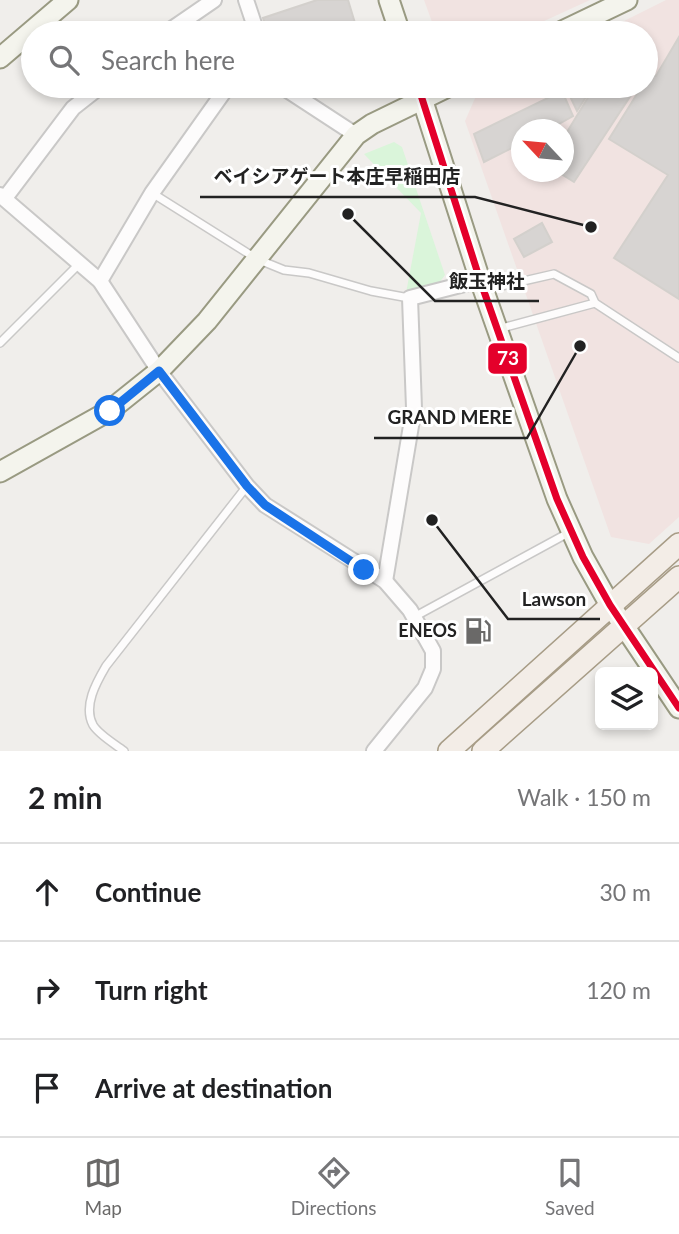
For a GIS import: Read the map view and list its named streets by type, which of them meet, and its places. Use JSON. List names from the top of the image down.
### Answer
{
  "places": {
    "other": [
      "飯玉神社",
      "ベイシアゲート本庄早稲田店",
      "GRAND MERE",
      "Lawson"
    ],
    "fuel station": ["ENEOS"]
  },
  "lines": ["transit line 73"],
  "north": "top left",
  "page": {
    "search": "Search here",
    "heading": ["2 min", "Walk · 150 m"],
    "list": [
      ["Continue", "30 m"],
      ["Turn right", "120 m"],
      "Arrive at destination"
    ],
    "nav": ["Map", "Directions", "Saved"]
  }
}
